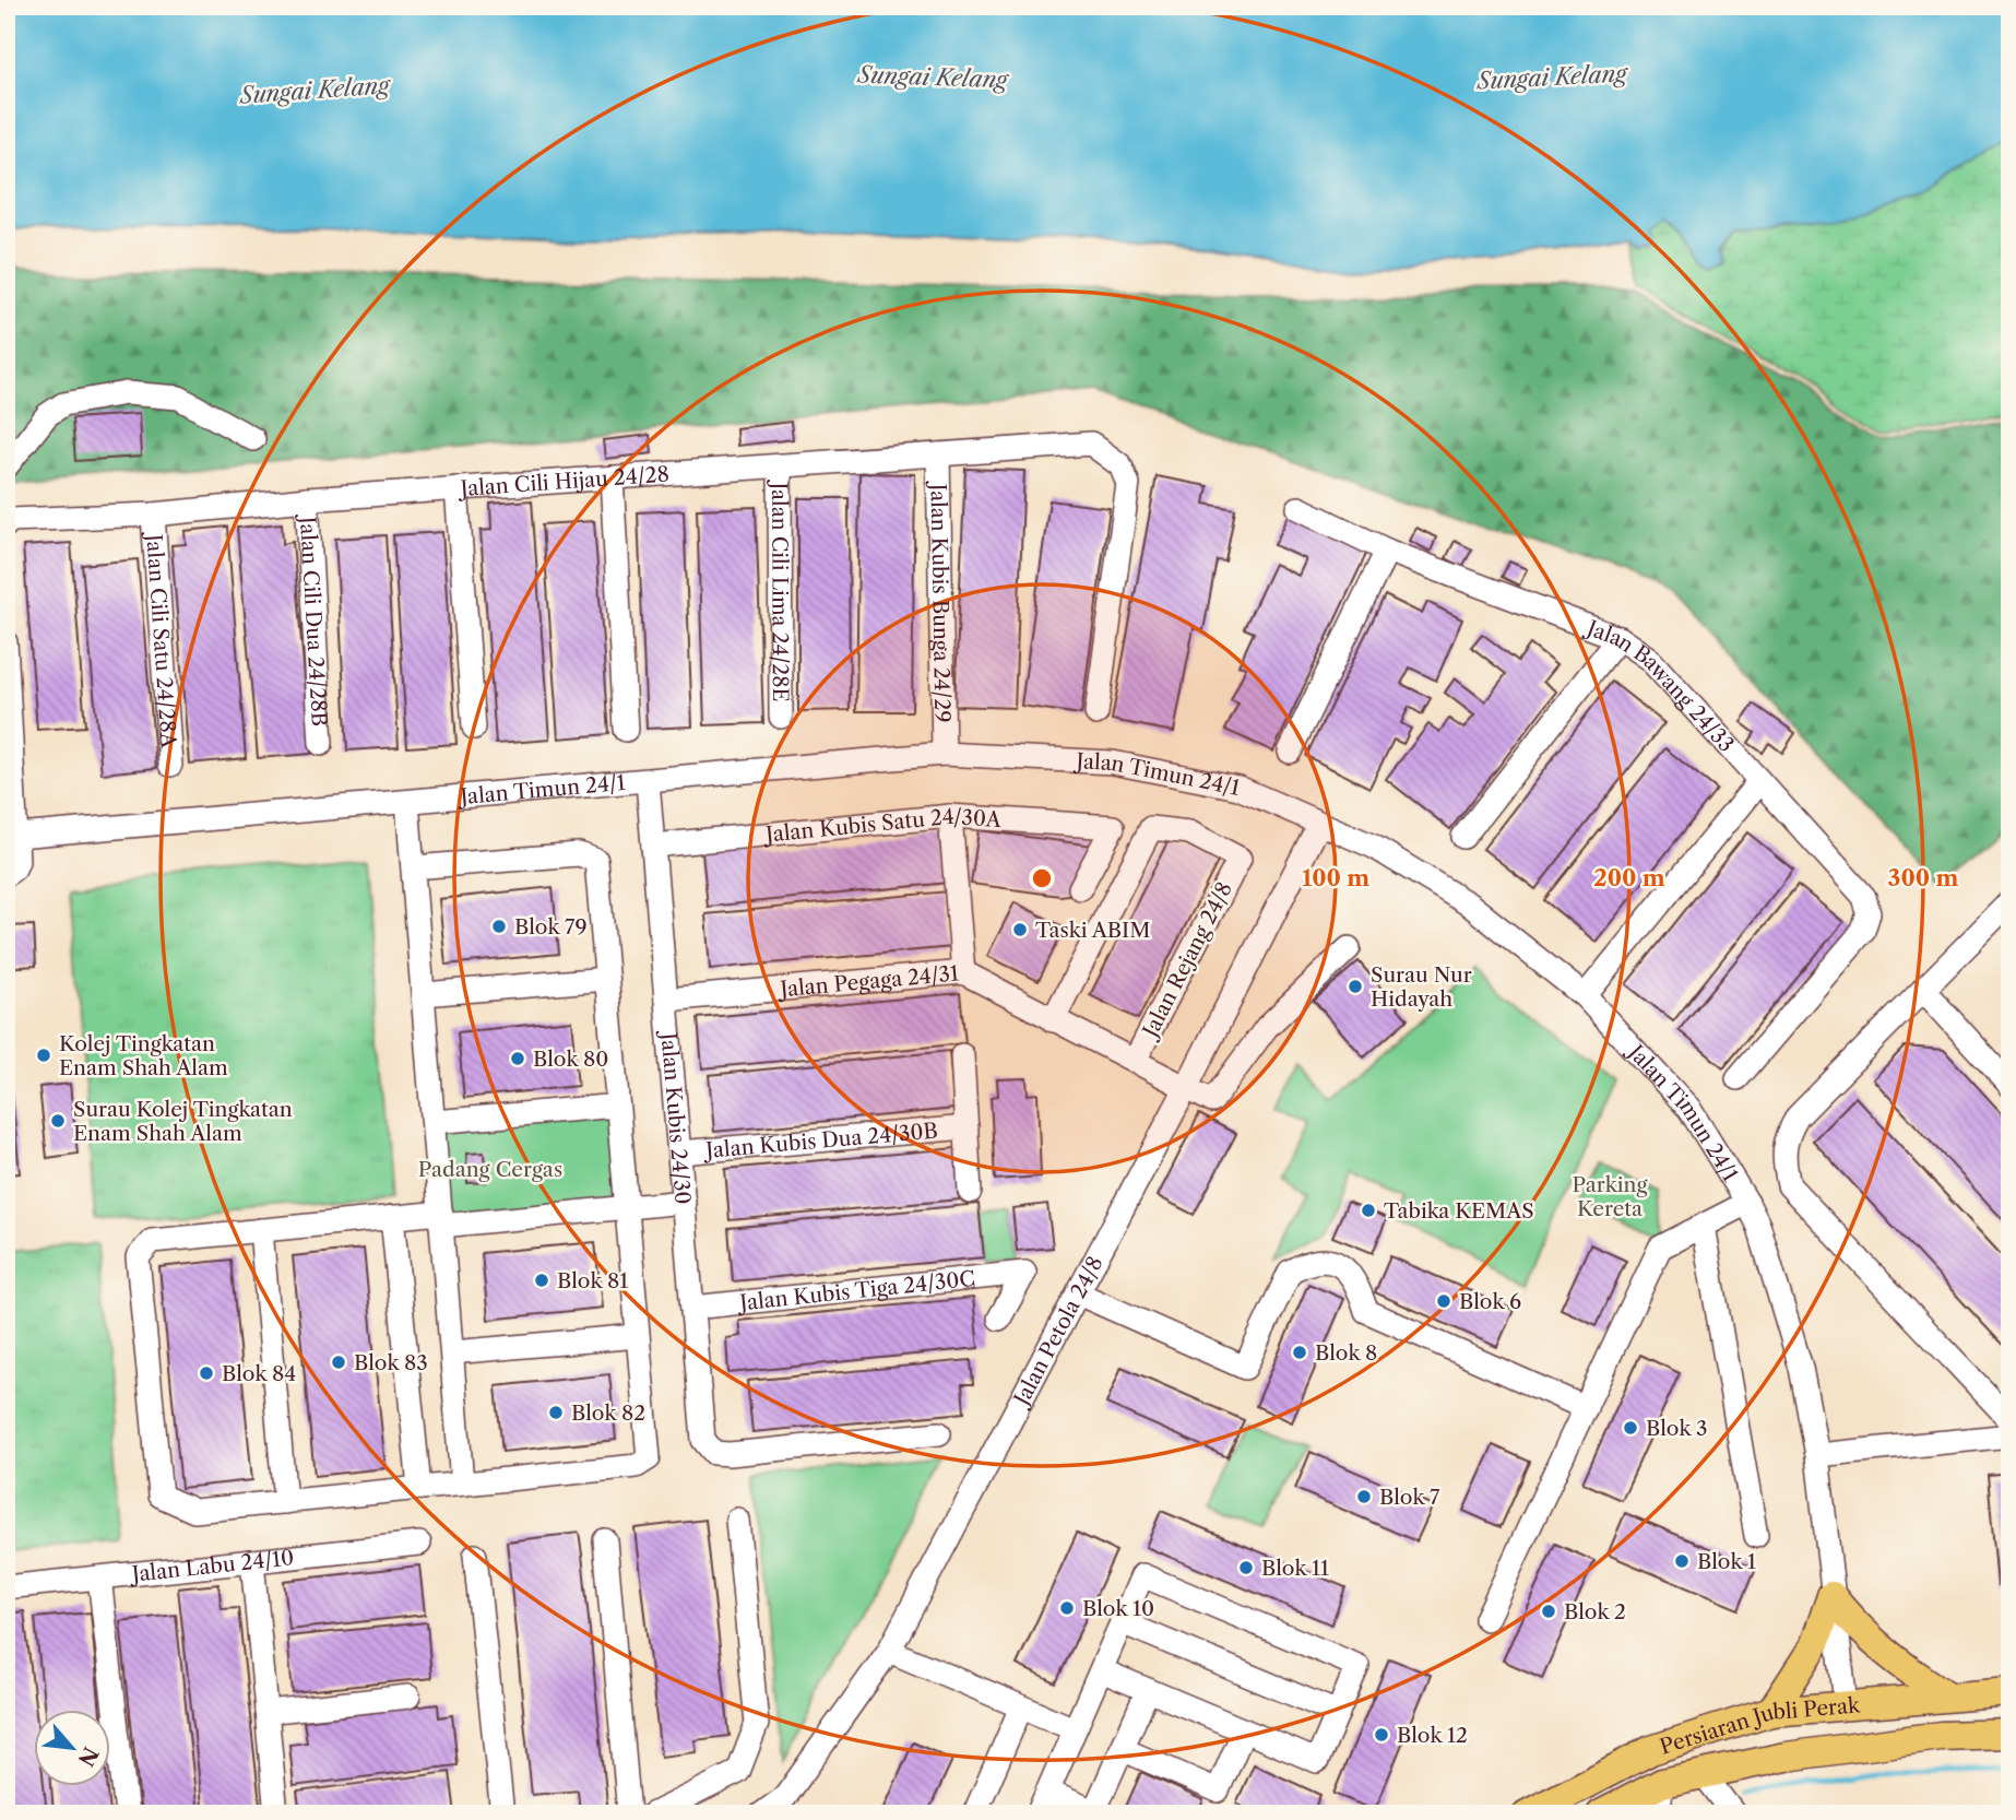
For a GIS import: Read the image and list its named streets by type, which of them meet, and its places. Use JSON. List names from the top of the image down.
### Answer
{
  "streets": {
    "main road": ["Persiaran Jubli Perak"],
    "street": [
      "Jalan Cili Hijau 24/28",
      "Jalan Cili Lima 24/28E",
      "Jalan Kubis Bunga 24/29",
      "Jalan Cili Dua 24/28B",
      "Jalan Cili Satu 24/28A",
      "Jalan Bawang 24/33",
      "Jalan Timun 24/1",
      "Jalan Kubis Satu 24/30A",
      "Jalan Rejang 24/8",
      "Jalan Pegaga 24/31",
      "Jalan Kubis 24/30",
      "Jalan Kubis Dua 24/30B",
      "Jalan Kubis Tiga 24/30C",
      "Jalan Petola 24/8",
      "Jalan Labu 24/10"
    ]
  },
  "crossings": [
    ["Jalan Cili Hijau 24/28", "Jalan Cili Lima 24/28E"],
    ["Jalan Cili Hijau 24/28", "Jalan Kubis Bunga 24/29"],
    ["Jalan Cili Hijau 24/28", "Jalan Cili Dua 24/28B"],
    ["Jalan Cili Hijau 24/28", "Jalan Cili Satu 24/28A"],
    ["Jalan Kubis Bunga 24/29", "Jalan Timun 24/1"],
    ["Jalan Timun 24/1", "Jalan Kubis 24/30"],
    ["Jalan Timun 24/1", "Jalan Petola 24/8"],
    ["Jalan Timun 24/1", "Persiaran Jubli Perak"],
    ["Jalan Kubis Satu 24/30A", "Jalan Kubis 24/30"],
    ["Jalan Rejang 24/8", "Jalan Pegaga 24/31"],
    ["Jalan Pegaga 24/31", "Jalan Kubis 24/30"],
    ["Jalan Pegaga 24/31", "Jalan Petola 24/8"],
    ["Jalan Kubis 24/30", "Jalan Kubis Dua 24/30B"],
    ["Jalan Kubis 24/30", "Jalan Kubis Tiga 24/30C"]
  ],
  "water": ["Sungai Kelang"],
  "parks": ["Padang Cergas", "Parking Kereta"],
  "places": [
    "Blok 79",
    "Taski ABIM",
    "Surau Nur Hidayah",
    "Kolej Tingkatan Enam Shah Alam",
    "Blok 80",
    "Surau Kolej Tingkatan Enam Shah Alam",
    "Tabika KEMAS",
    "Blok 81",
    "Blok 6",
    "Blok 8",
    "Blok 83",
    "Blok 84",
    "Blok 82",
    "Blok 3",
    "Blok 7",
    "Blok 1",
    "Blok 11",
    "Blok 10",
    "Blok 2",
    "Blok 12"
  ],
  "north": "bottom right",
  "rings": ["100 m", "200 m", "300 m"]
}
